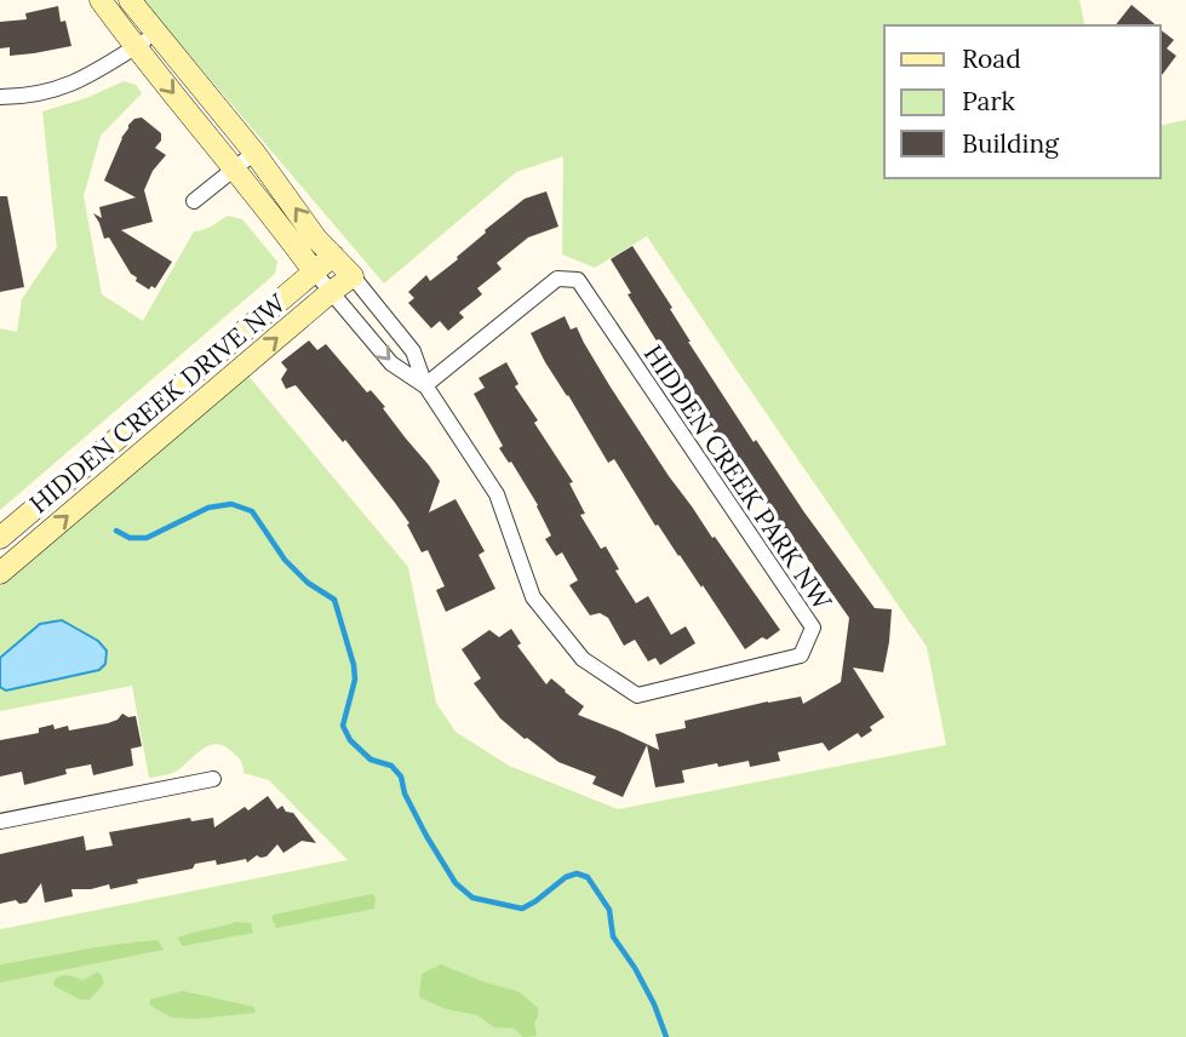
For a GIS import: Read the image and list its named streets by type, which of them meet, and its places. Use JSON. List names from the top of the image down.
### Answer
{
  "streets": {
    "street": ["HIDDEN CREEK DRIVE NW", "HIDDEN CREEK PARK NW"]
  },
  "legend": ["Road", "Park", "Building"]
}
